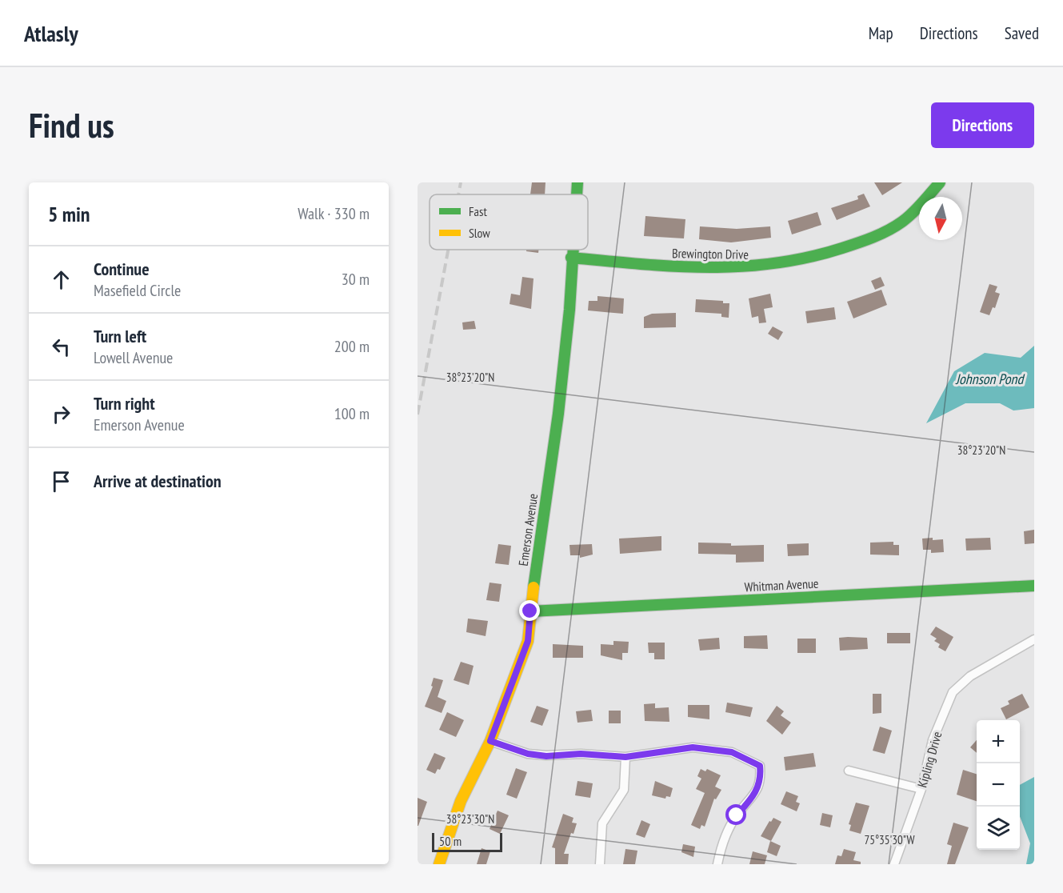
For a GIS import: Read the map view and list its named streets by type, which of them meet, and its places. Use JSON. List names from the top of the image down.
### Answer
{
  "streets": {
    "street": [
      "Brewington Drive",
      "Emerson Avenue",
      "Whitman Avenue",
      "Kipling Drive"
    ]
  },
  "crossings": [
    ["Brewington Drive", "Emerson Avenue"],
    ["Emerson Avenue", "Whitman Avenue"]
  ],
  "water": ["Johnson Pond"],
  "legend": ["Fast", "Slow"],
  "scale_bar": "50 m",
  "north": "bottom",
  "page": {
    "header": "Atlasly",
    "nav": ["Map", "Directions", "Saved"],
    "buttons": "Directions",
    "title": "Find us",
    "heading": ["5 min", "Walk · 330 m"],
    "list": [
      ["Continue", "Masefield Circle", "30 m"],
      ["Turn left", "Lowell Avenue", "200 m"],
      ["Turn right", "Emerson Avenue", "100 m"],
      "Arrive at destination"
    ],
    "map_buttons": ["+", "−"],
    "scale": "50 m"
  },
  "coordinates": ["38°23'20\"N", "38°23'30\"N", "75°35'30\"W"]
}
